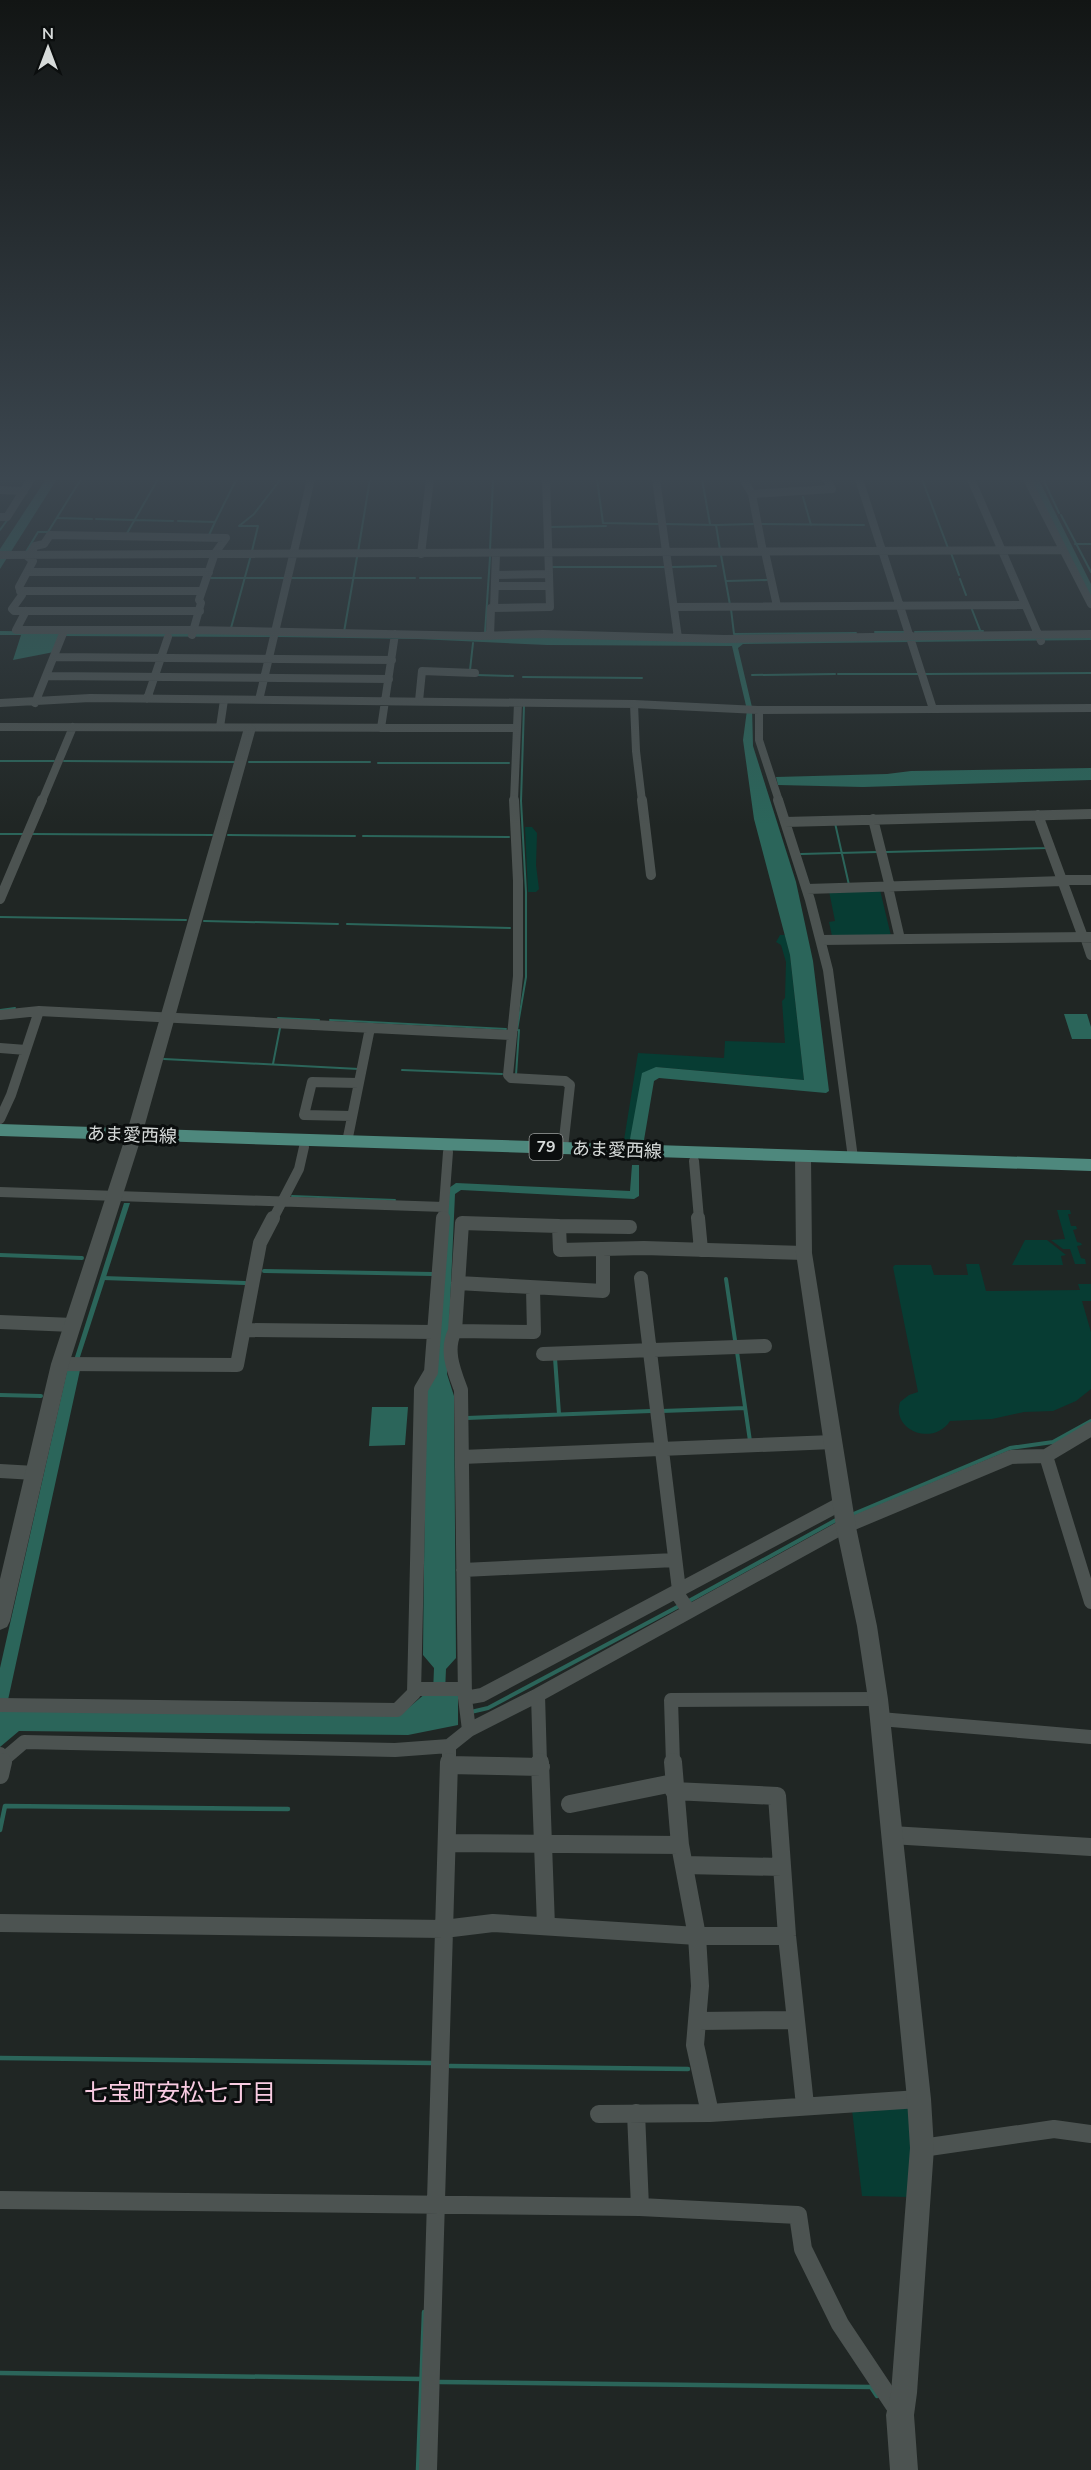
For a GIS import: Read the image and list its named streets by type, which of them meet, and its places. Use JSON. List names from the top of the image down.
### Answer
{
  "streets": {
    "main road": ["あま愛西線", "79"]
  },
  "districts": ["七宝町安松七丁目"],
  "north": "top"
}
